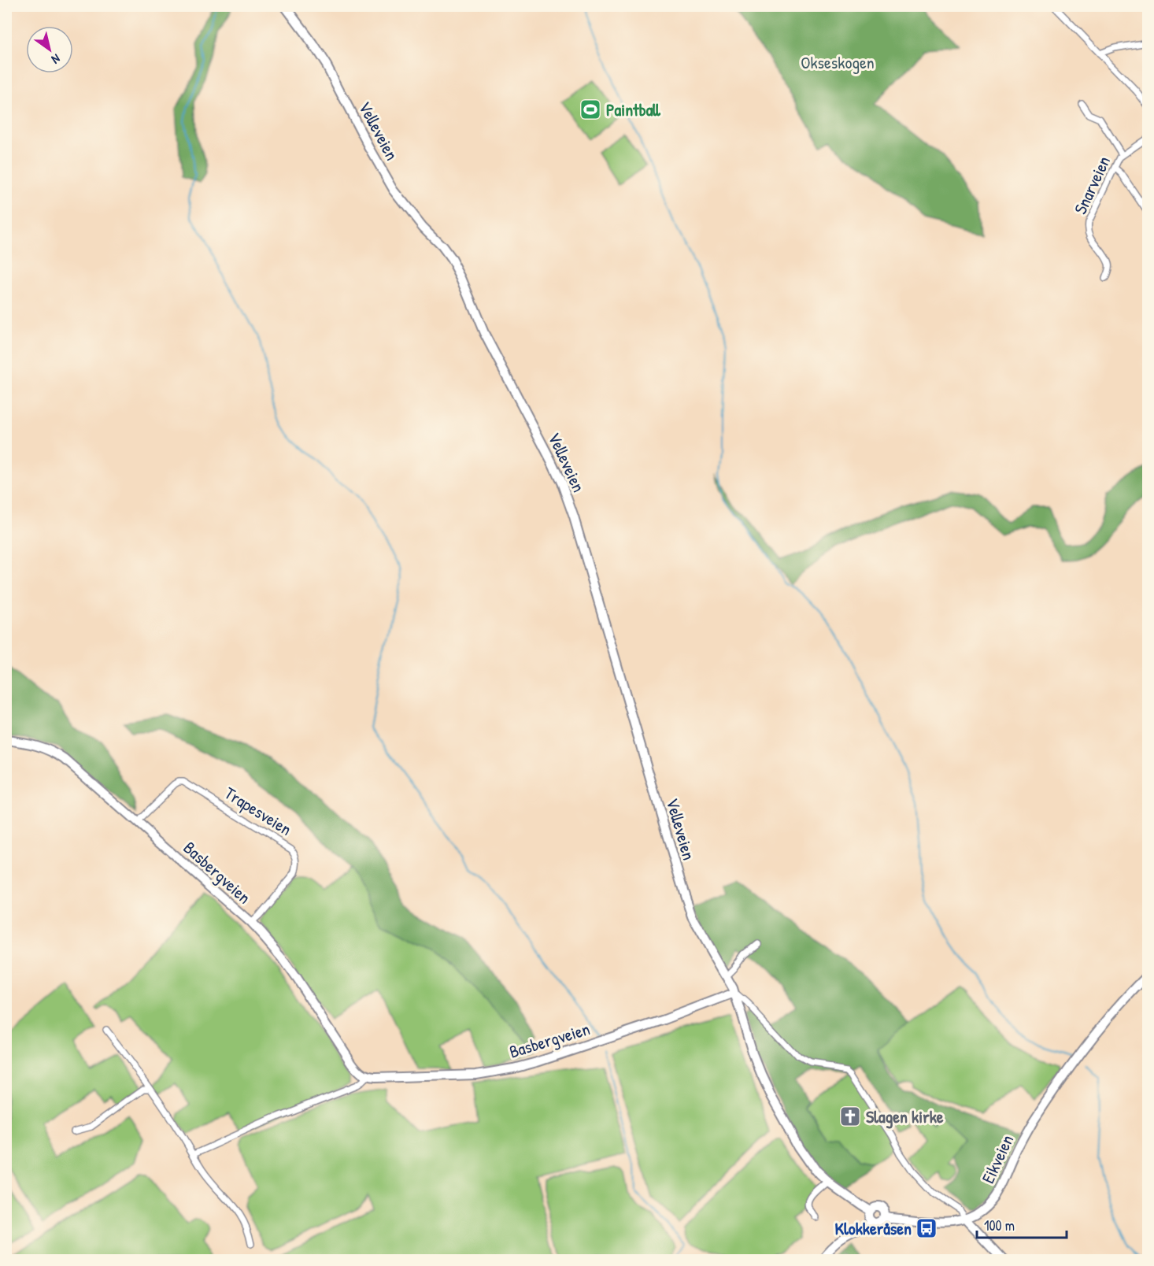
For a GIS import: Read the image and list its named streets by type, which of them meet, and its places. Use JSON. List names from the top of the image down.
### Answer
{
  "streets": {
    "main road": ["Velleveien", "Basbergveien", "Eikveien"],
    "street": ["Snarveien", "Trapesveien"]
  },
  "crossings": [
    ["Velleveien", "Basbergveien"],
    ["Velleveien", "Eikveien"],
    ["Trapesveien", "Basbergveien"]
  ],
  "parks": ["Okseskogen"],
  "places": {
    "sports": ["Paintball"],
    "church": ["Slagen kirke"],
    "bus stop": ["Klokkeråsen"]
  },
  "scale_bar": "100 m",
  "north": "bottom right"
}
